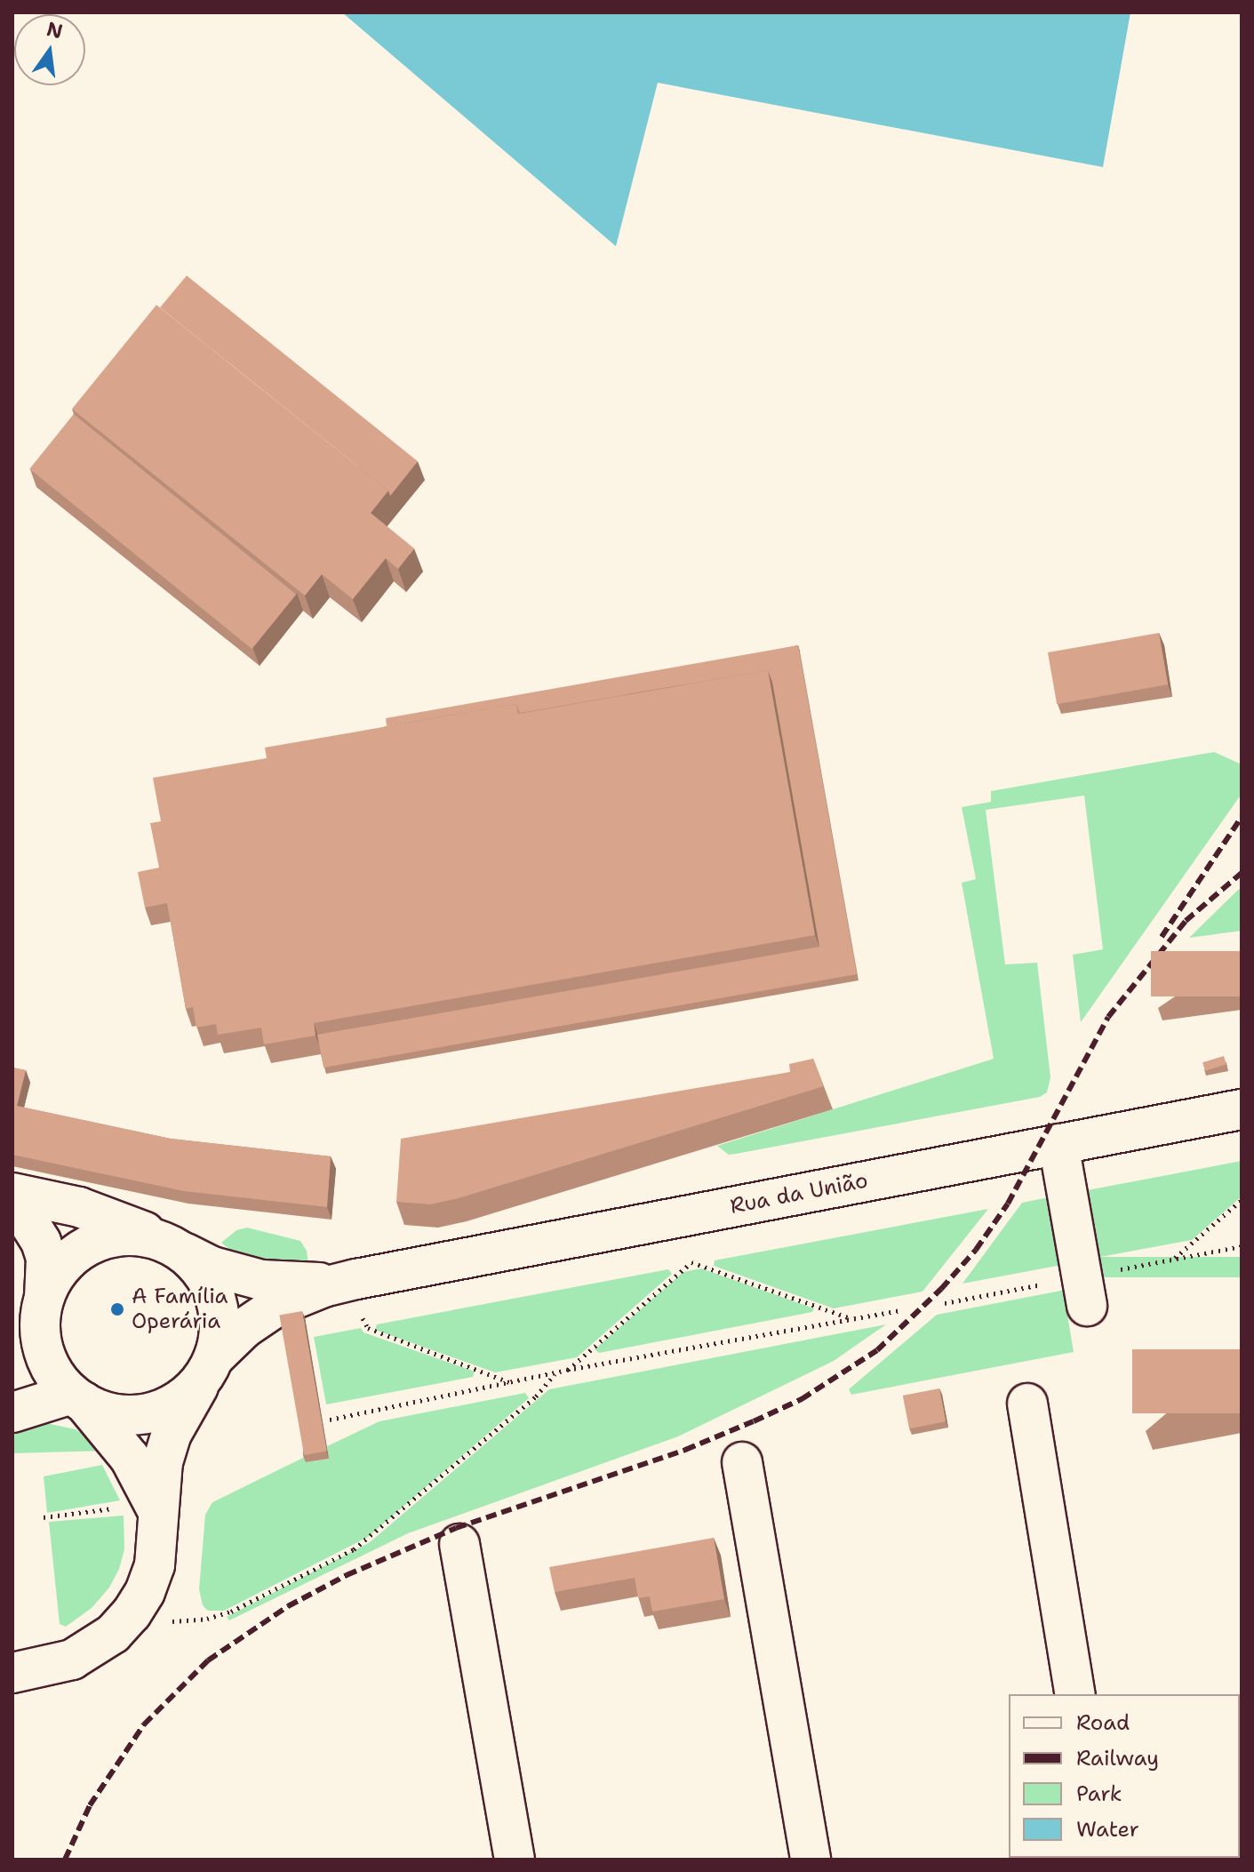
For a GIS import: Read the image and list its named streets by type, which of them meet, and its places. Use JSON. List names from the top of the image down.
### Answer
{
  "streets": {
    "street": ["Rua da União"]
  },
  "places": ["A Família Operária"],
  "legend": [
    "Road",
    "Railway",
    "Park",
    "Water"
  ],
  "north": "top"
}
